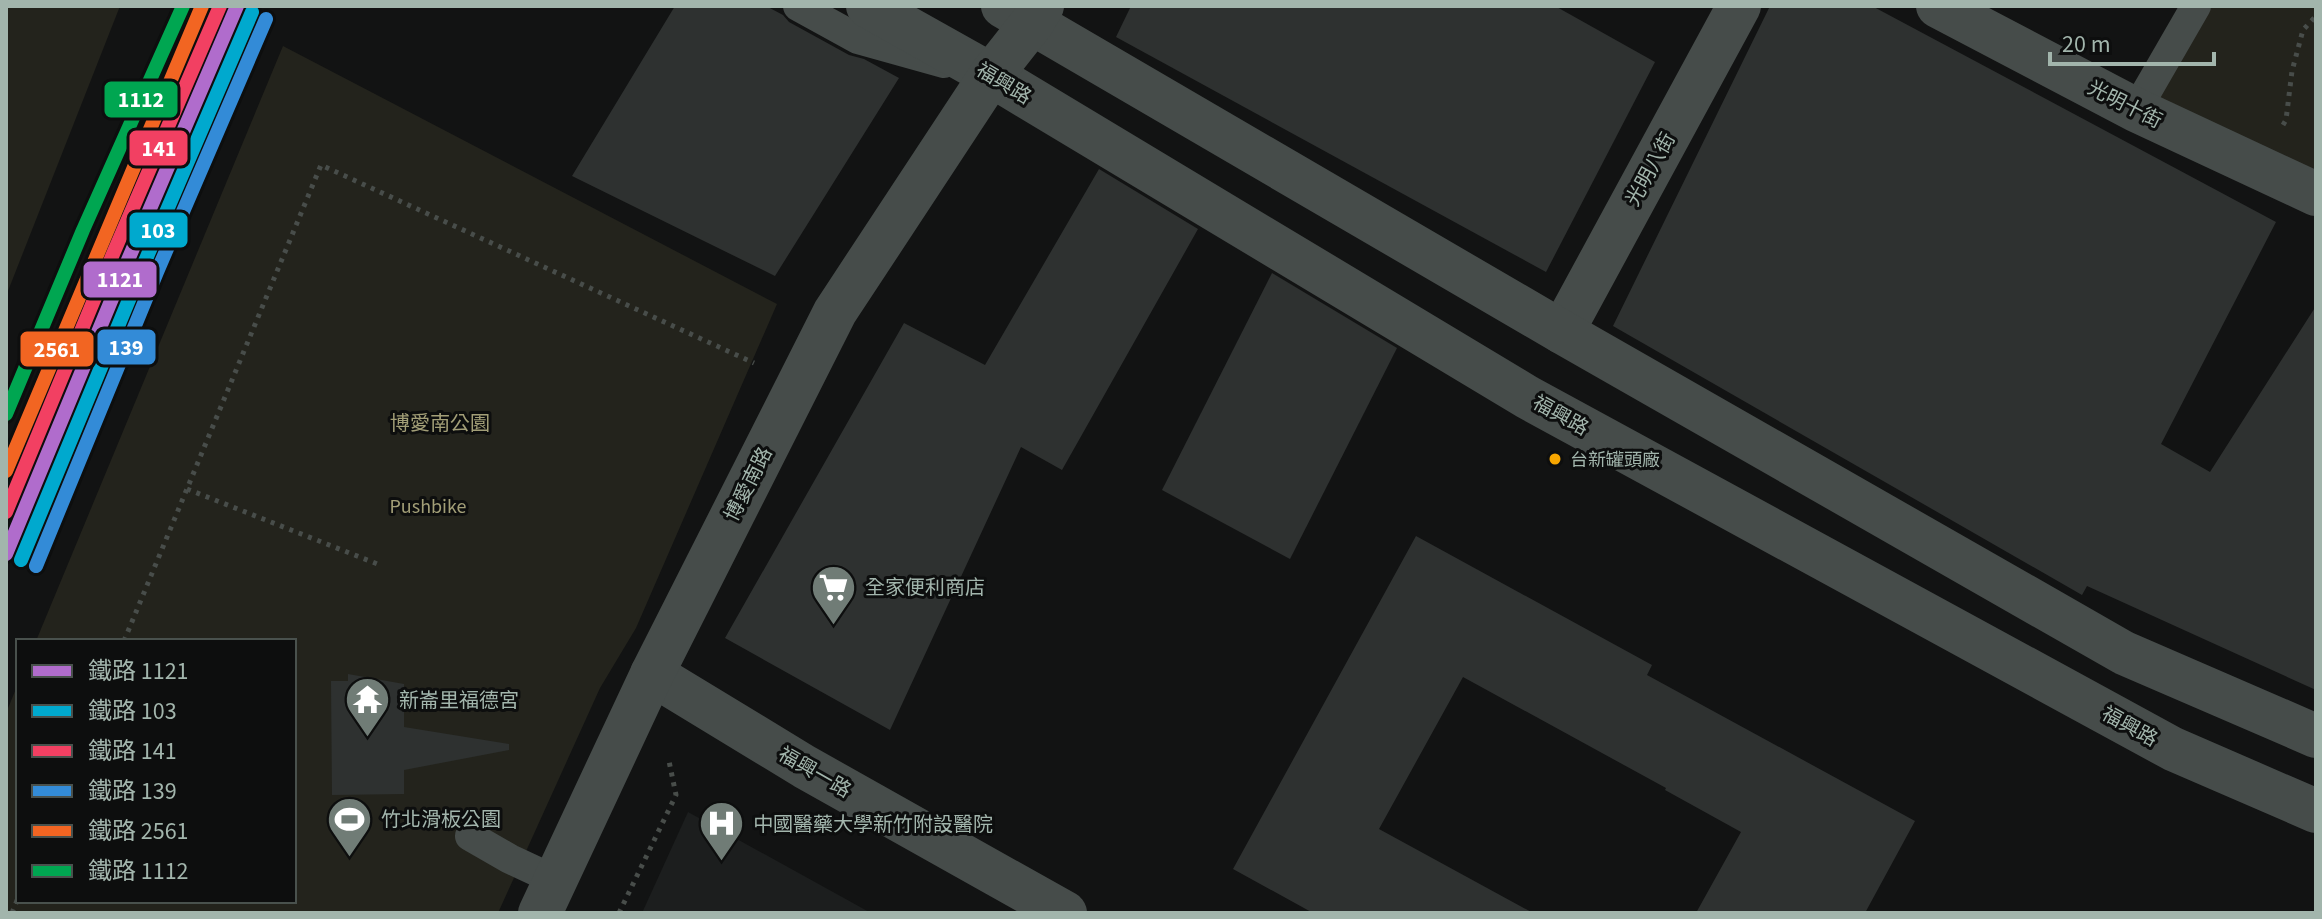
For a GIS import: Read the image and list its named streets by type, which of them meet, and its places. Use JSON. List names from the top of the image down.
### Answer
{
  "streets": {
    "street": [
      "福興路",
      "光明十街",
      "光明八街",
      "博愛南路",
      "福興一路"
    ]
  },
  "crossings": [
    ["福興路", "博愛南路"],
    ["博愛南路", "福興一路"]
  ],
  "parks": ["博愛南公園", "Pushbike"],
  "places": {
    "other": ["台新罐頭廠"],
    "supermarket": ["全家便利商店"],
    "temple": ["新崙里福德宮"],
    "sports": ["竹北滑板公園"],
    "hospital": ["中國醫藥大學新竹附設醫院"]
  },
  "lines": [
    "rail line 1121",
    "rail line 141",
    "rail line 2561",
    "rail line 1112",
    "rail line 103",
    "rail line 139"
  ],
  "legend": [
    "鐵路 1121",
    "鐵路 103",
    "鐵路 141",
    "鐵路 139",
    "鐵路 2561",
    "鐵路 1112"
  ],
  "scale_bar": "20 m"
}
